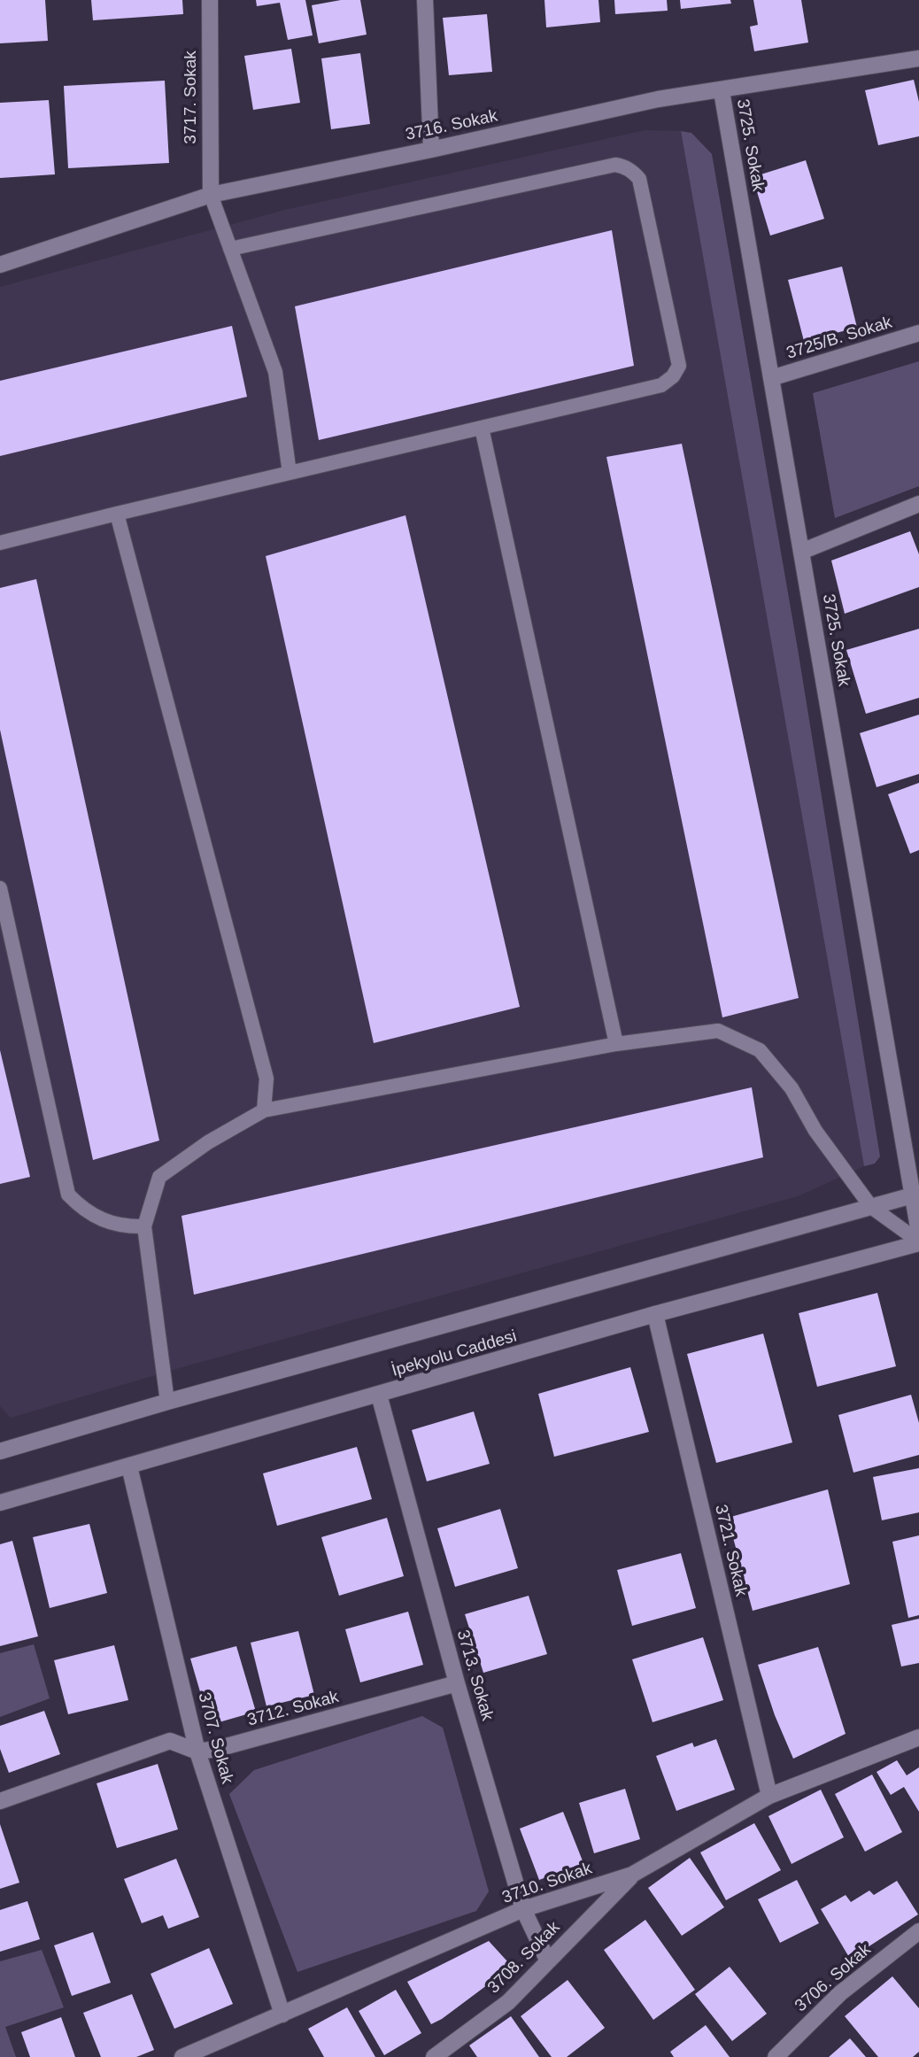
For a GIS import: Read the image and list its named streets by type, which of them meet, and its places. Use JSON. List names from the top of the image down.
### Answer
{
  "streets": {
    "street": [
      "3717. Sokak",
      "3716. Sokak",
      "3725. Sokak",
      "3725/B. Sokak",
      "İpekyolu Caddesi",
      "3721. Sokak",
      "3713. Sokak",
      "3712. Sokak",
      "3707. Sokak",
      "3710. Sokak",
      "3708. Sokak",
      "3706. Sokak"
    ]
  },
  "crossings": [
    ["3717. Sokak", "3716. Sokak"],
    ["3716. Sokak", "3725. Sokak"],
    ["3725. Sokak", "3725/B. Sokak"],
    ["İpekyolu Caddesi", "3721. Sokak"],
    ["İpekyolu Caddesi", "3713. Sokak"],
    ["İpekyolu Caddesi", "3707. Sokak"],
    ["3721. Sokak", "3710. Sokak"],
    ["3713. Sokak", "3712. Sokak"],
    ["3713. Sokak", "3710. Sokak"],
    ["3713. Sokak", "3708. Sokak"],
    ["3712. Sokak", "3707. Sokak"],
    ["3707. Sokak", "3710. Sokak"],
    ["3710. Sokak", "3708. Sokak"]
  ]
}
